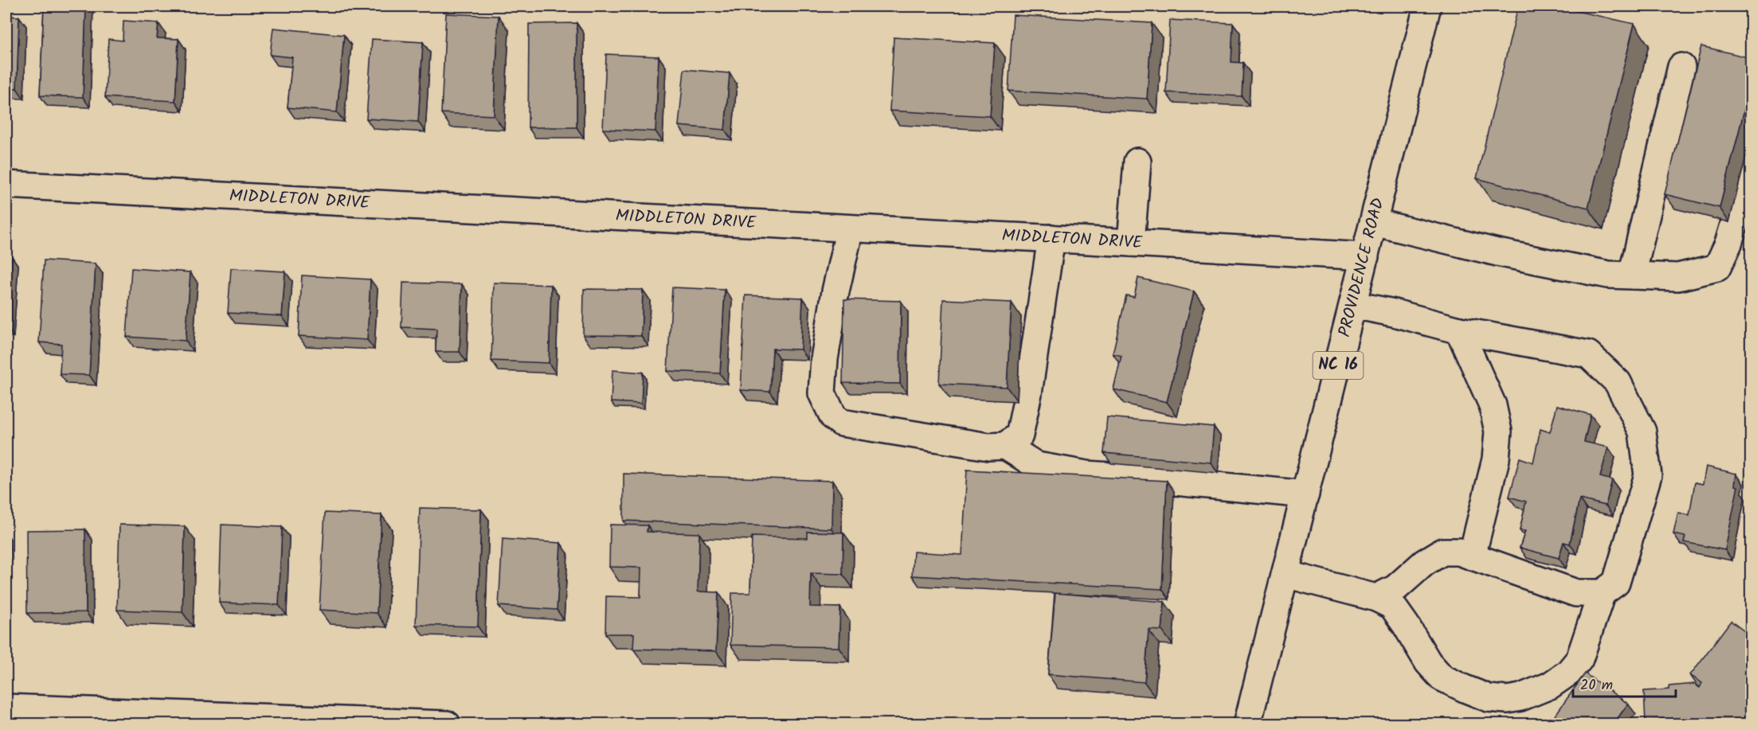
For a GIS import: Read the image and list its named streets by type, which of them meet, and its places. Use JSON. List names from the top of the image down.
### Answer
{
  "streets": {
    "street": ["MIDDLETON DRIVE", "PROVIDENCE ROAD", "NC 16"]
  },
  "crossings": [
    ["MIDDLETON DRIVE", "PROVIDENCE ROAD"]
  ],
  "scale_bar": "20 m"
}
